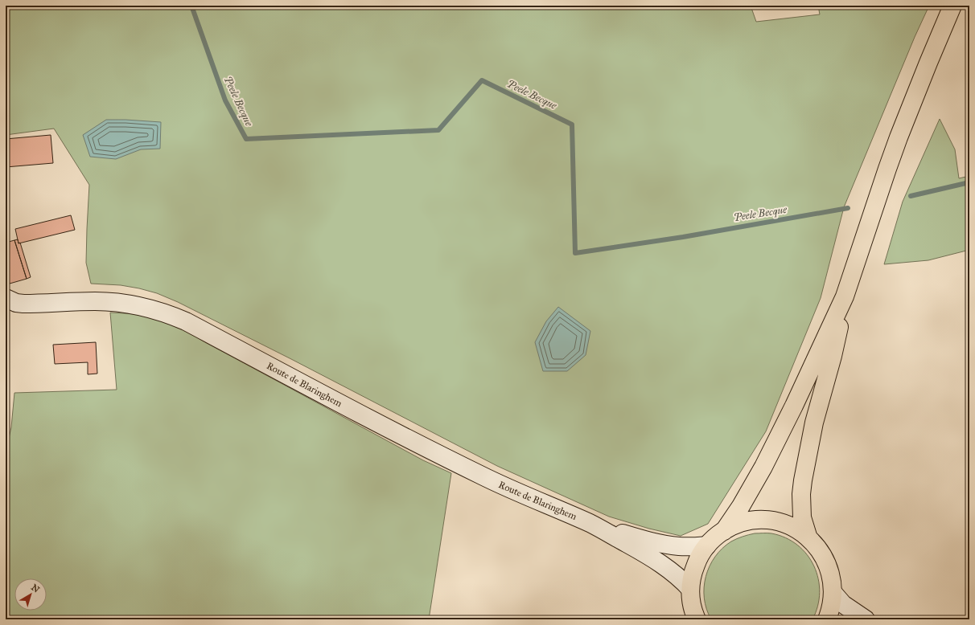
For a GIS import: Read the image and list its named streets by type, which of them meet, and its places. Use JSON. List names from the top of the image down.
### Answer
{
  "streets": {
    "street": ["Route de Blaringhem"]
  },
  "water": ["Peele Becque"],
  "north": "top right"
}
